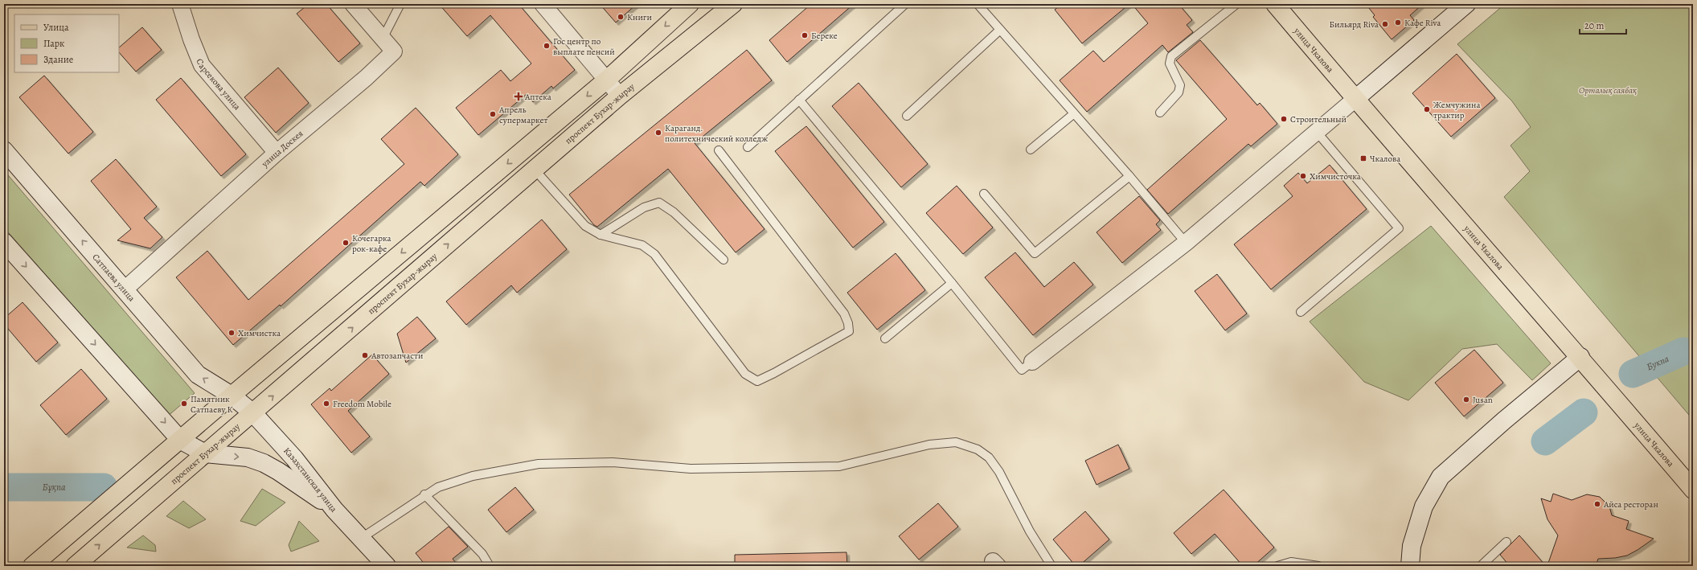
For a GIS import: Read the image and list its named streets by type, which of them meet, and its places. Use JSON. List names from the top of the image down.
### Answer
{
  "streets": {
    "main road": [
      "улица Чкалова",
      "проспект Бухар-жырау",
      "Сатпаева улица",
      "Казахстанская улица"
    ],
    "street": ["Сарсекова улица", "улица Доскея"]
  },
  "crossings": [
    ["Сарсекова улица", "улица Доскея"],
    ["проспект Бухар-жырау", "Казахстанская улица"],
    ["улица Доскея", "Сатпаева улица"],
    ["Сатпаева улица", "Казахстанская улица"]
  ],
  "water": ["Букпа", "Бұқпа"],
  "parks": ["Орталық саябақ"],
  "places": {
    "other": [
      "Книги",
      "Кафе Riva",
      "Бильярд Riva",
      "Береке",
      "Гос центр по выплате пенсий",
      "Жемчужина трактир",
      "Апрель супермаркет",
      "Строительный",
      "Караганд. политехнический колледж",
      "Химчисточка",
      "Кочегарка рок-кафе",
      "Химчистка",
      "Автозапчасти",
      "Jusan",
      "Памятник Сатпаеву К",
      "Freedom Mobile",
      "Айса ресторан"
    ],
    "health": ["Аптека"],
    "transit": ["Чкалова"]
  },
  "legend": ["Улица", "Парк", "Здание"],
  "scale_bar": "20 m"
}
